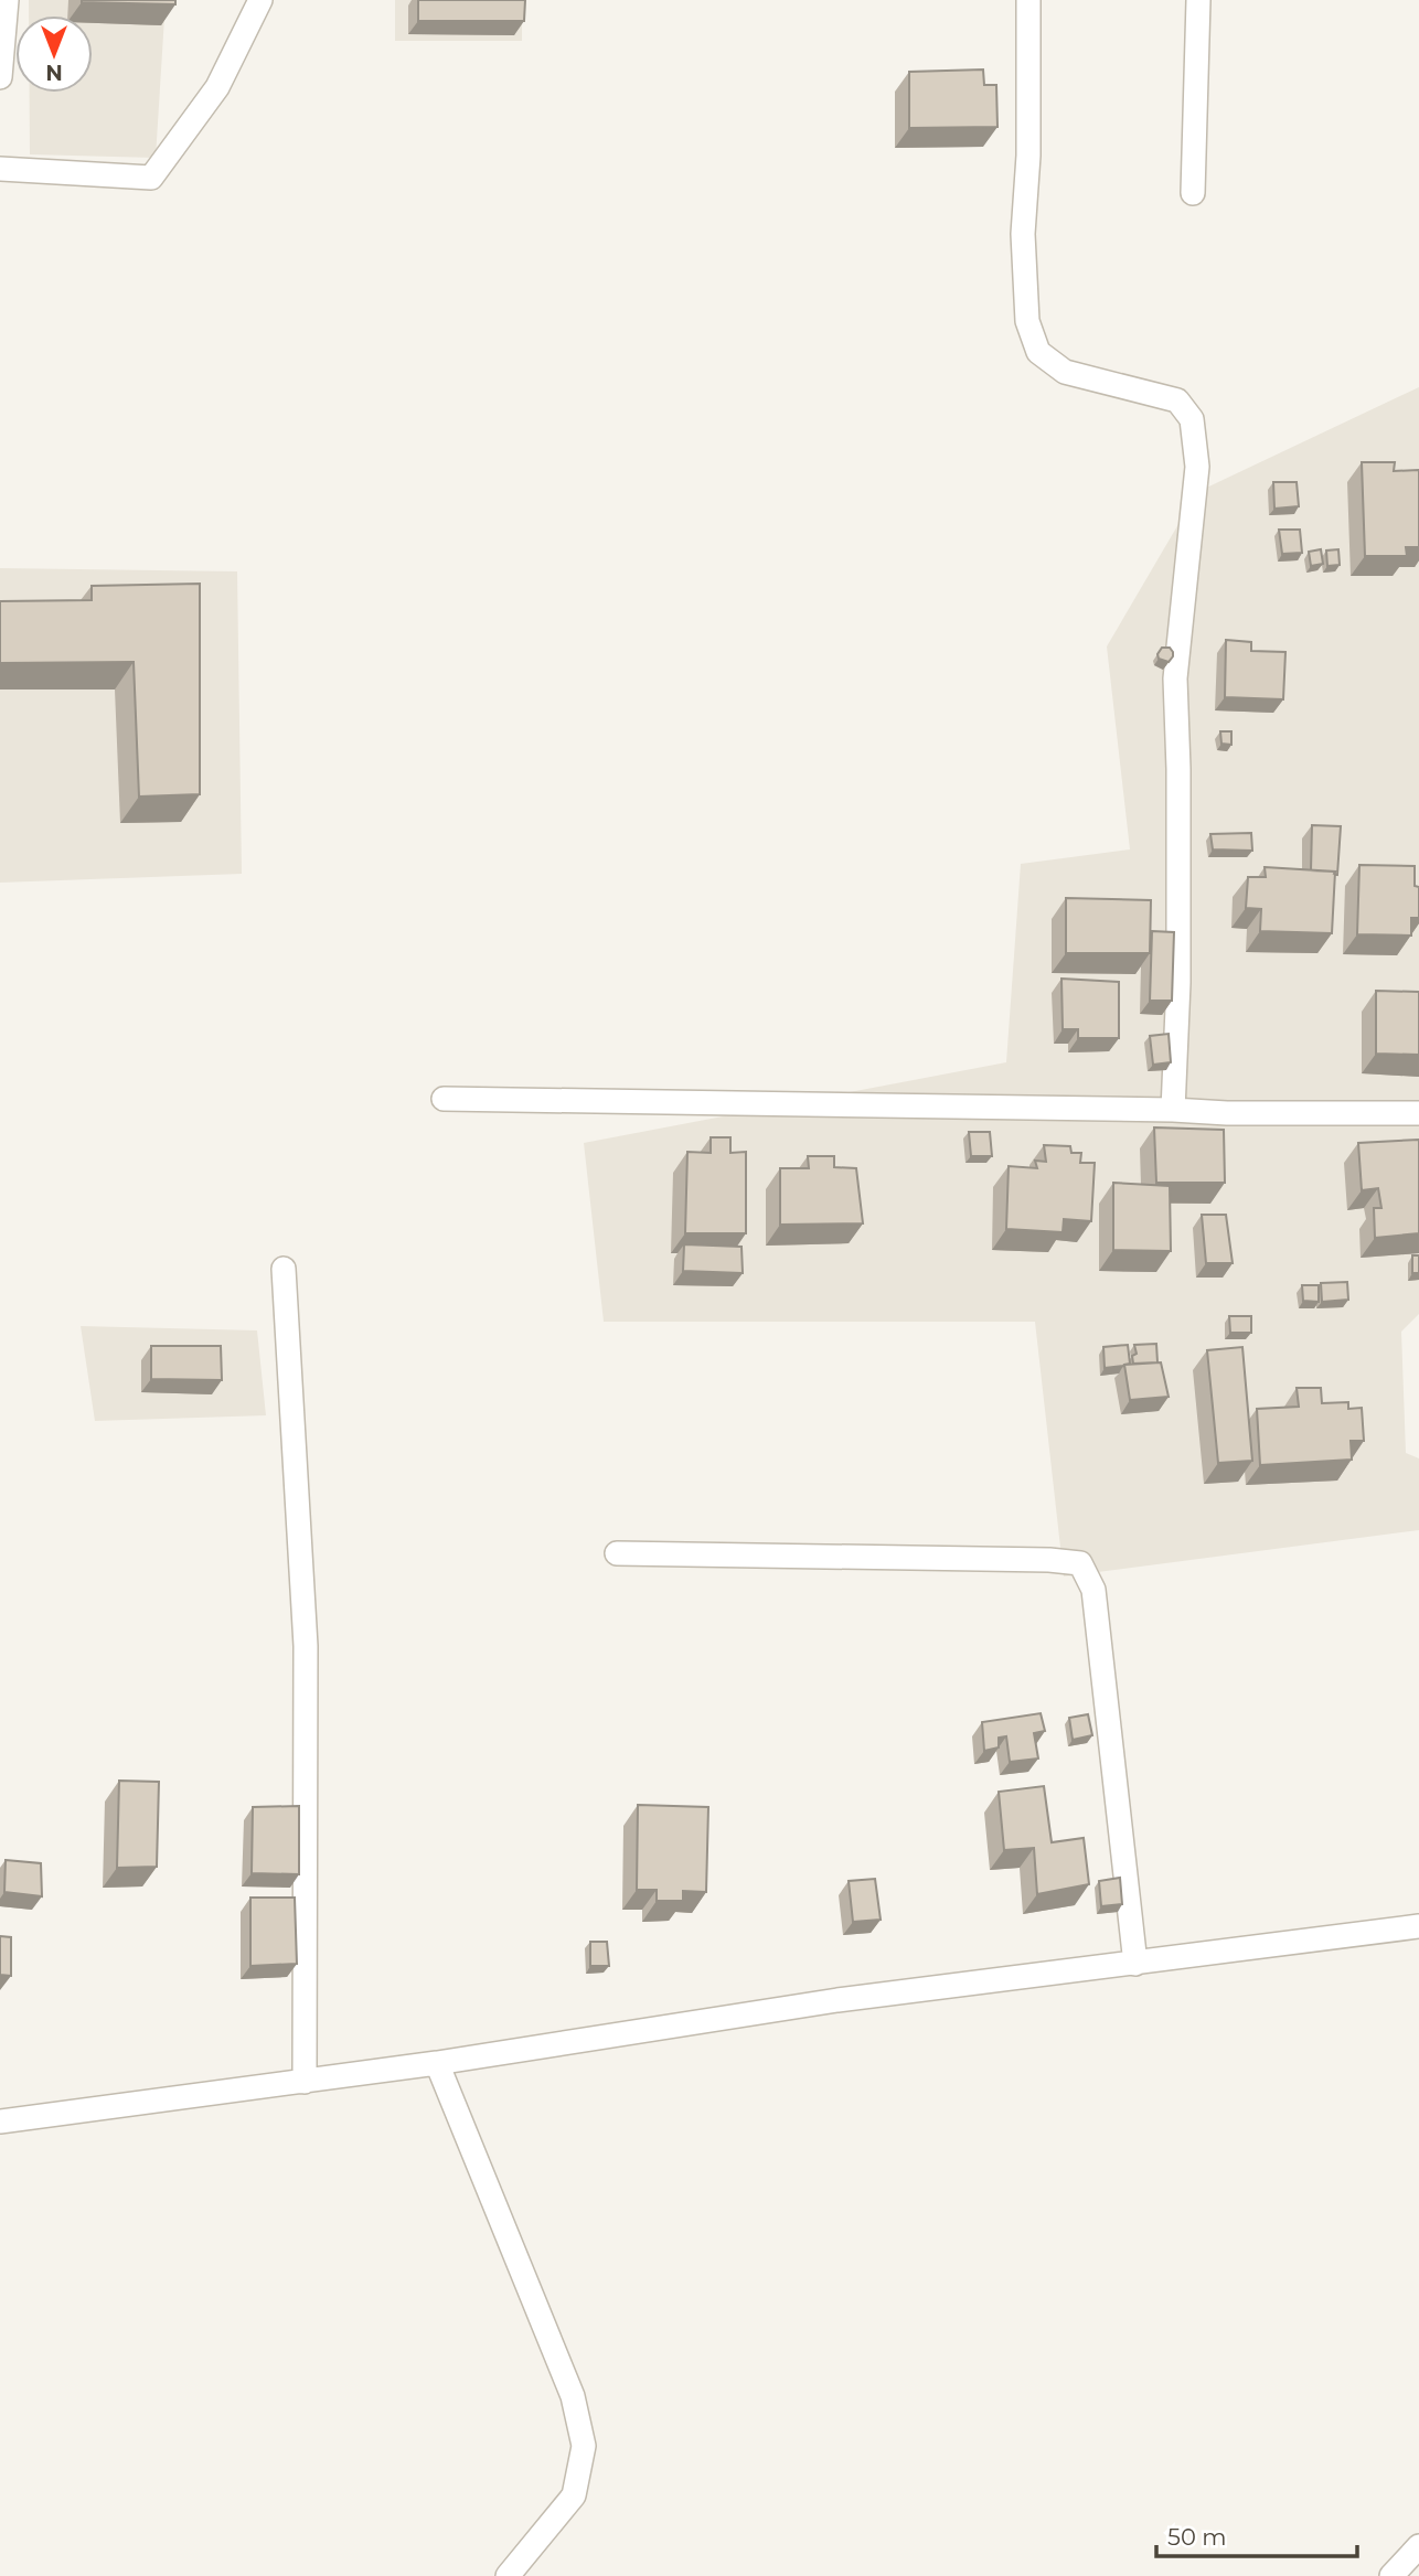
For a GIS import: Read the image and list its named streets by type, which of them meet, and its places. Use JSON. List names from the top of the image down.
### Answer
{
  "scale_bar": "50 m",
  "north": "bottom"
}
